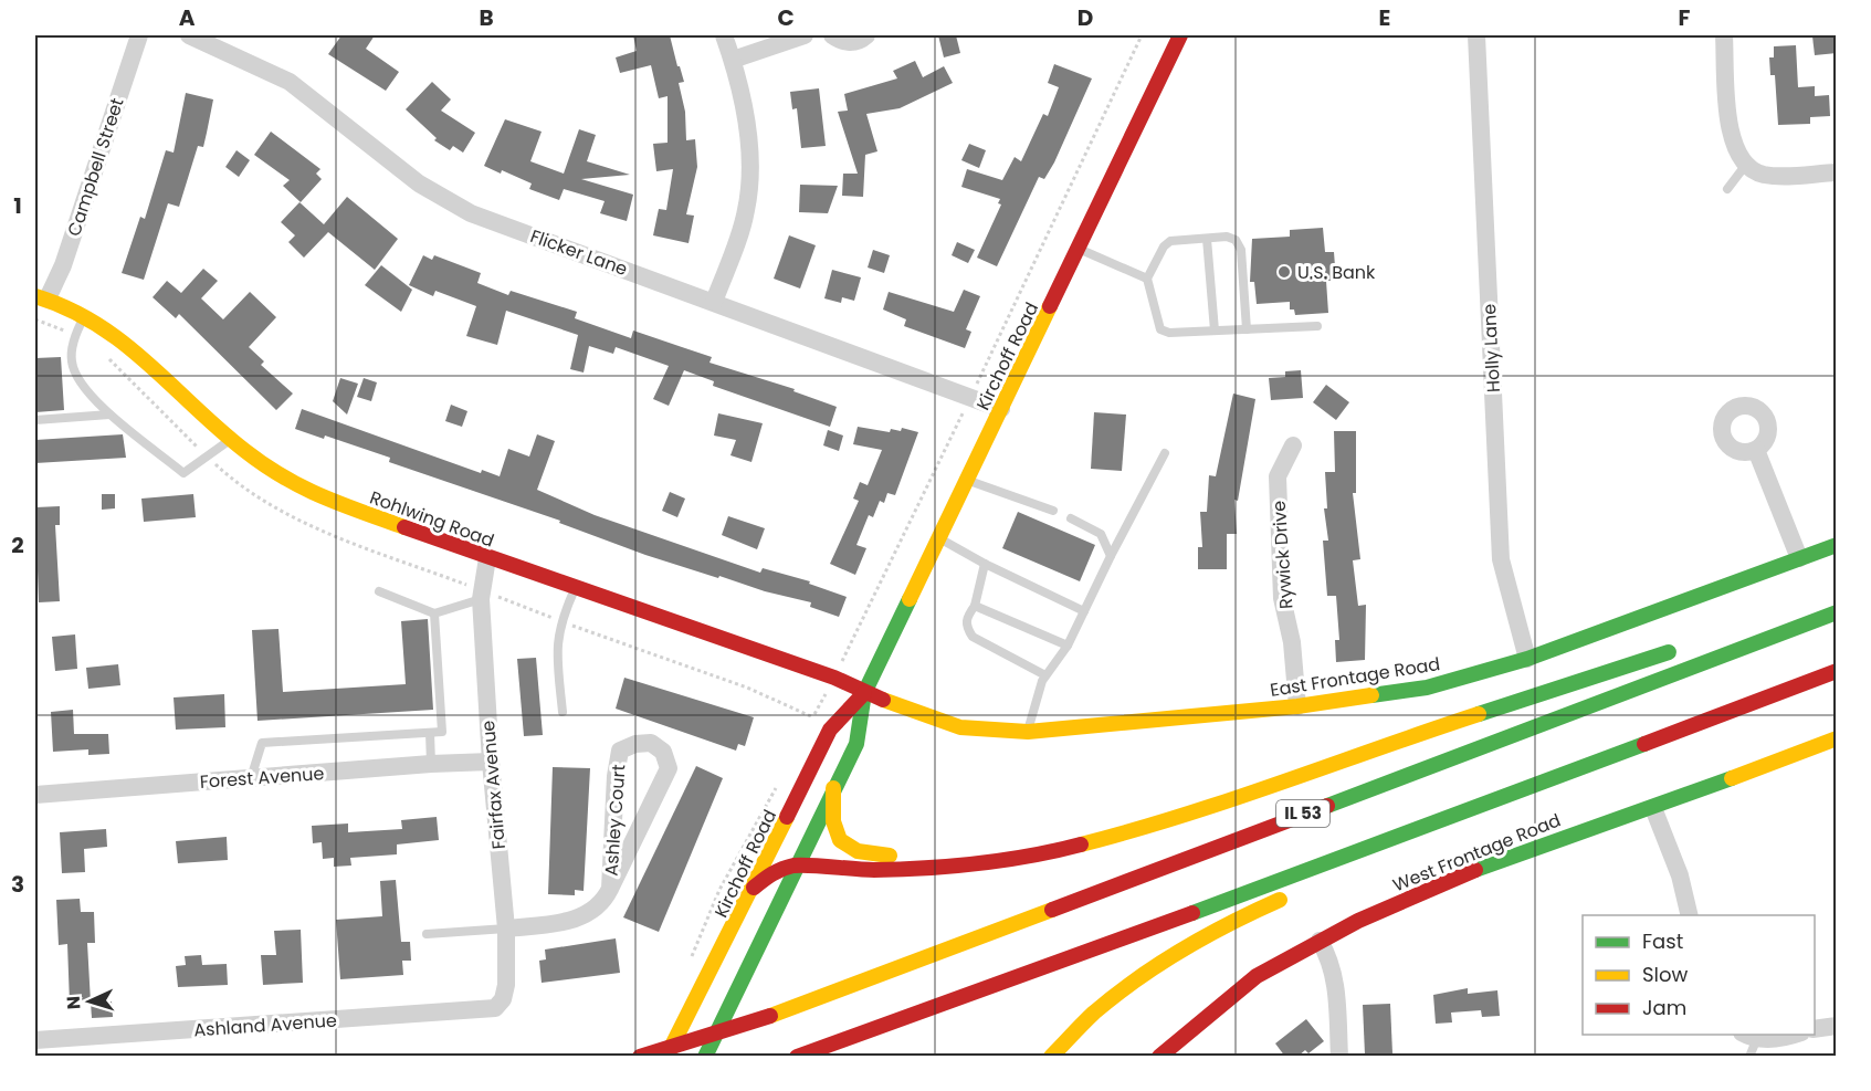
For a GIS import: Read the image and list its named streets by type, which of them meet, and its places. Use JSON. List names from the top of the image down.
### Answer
{
  "streets": {
    "main road": [
      "Kirchoff Road",
      "Rohlwing Road",
      "East Frontage Road",
      "IL 53",
      "West Frontage Road"
    ],
    "street": [
      "Campbell Street",
      "Flicker Lane",
      "Holly Lane",
      "Rywick Drive",
      "Forest Avenue",
      "Fairfax Avenue",
      "Ashley Court",
      "Ashland Avenue"
    ]
  },
  "crossings": [
    ["Campbell Street", "Rohlwing Road"],
    ["Flicker Lane", "Kirchoff Road"],
    ["Holly Lane", "East Frontage Road"],
    ["Kirchoff Road", "Rohlwing Road"],
    ["Kirchoff Road", "East Frontage Road"],
    ["Rohlwing Road", "East Frontage Road"],
    ["Rohlwing Road", "Fairfax Avenue"],
    ["Rywick Drive", "East Frontage Road"],
    ["Forest Avenue", "Fairfax Avenue"],
    ["Fairfax Avenue", "Ashley Court"],
    ["Fairfax Avenue", "Ashland Avenue"]
  ],
  "places": ["U.S. Bank"],
  "legend": ["Fast", "Slow", "Jam"],
  "north": "left",
  "grid": {
    "columns": [
      "A",
      "B",
      "C",
      "D",
      "E",
      "F"
    ],
    "rows": ["1", "2", "3"]
  }
}
